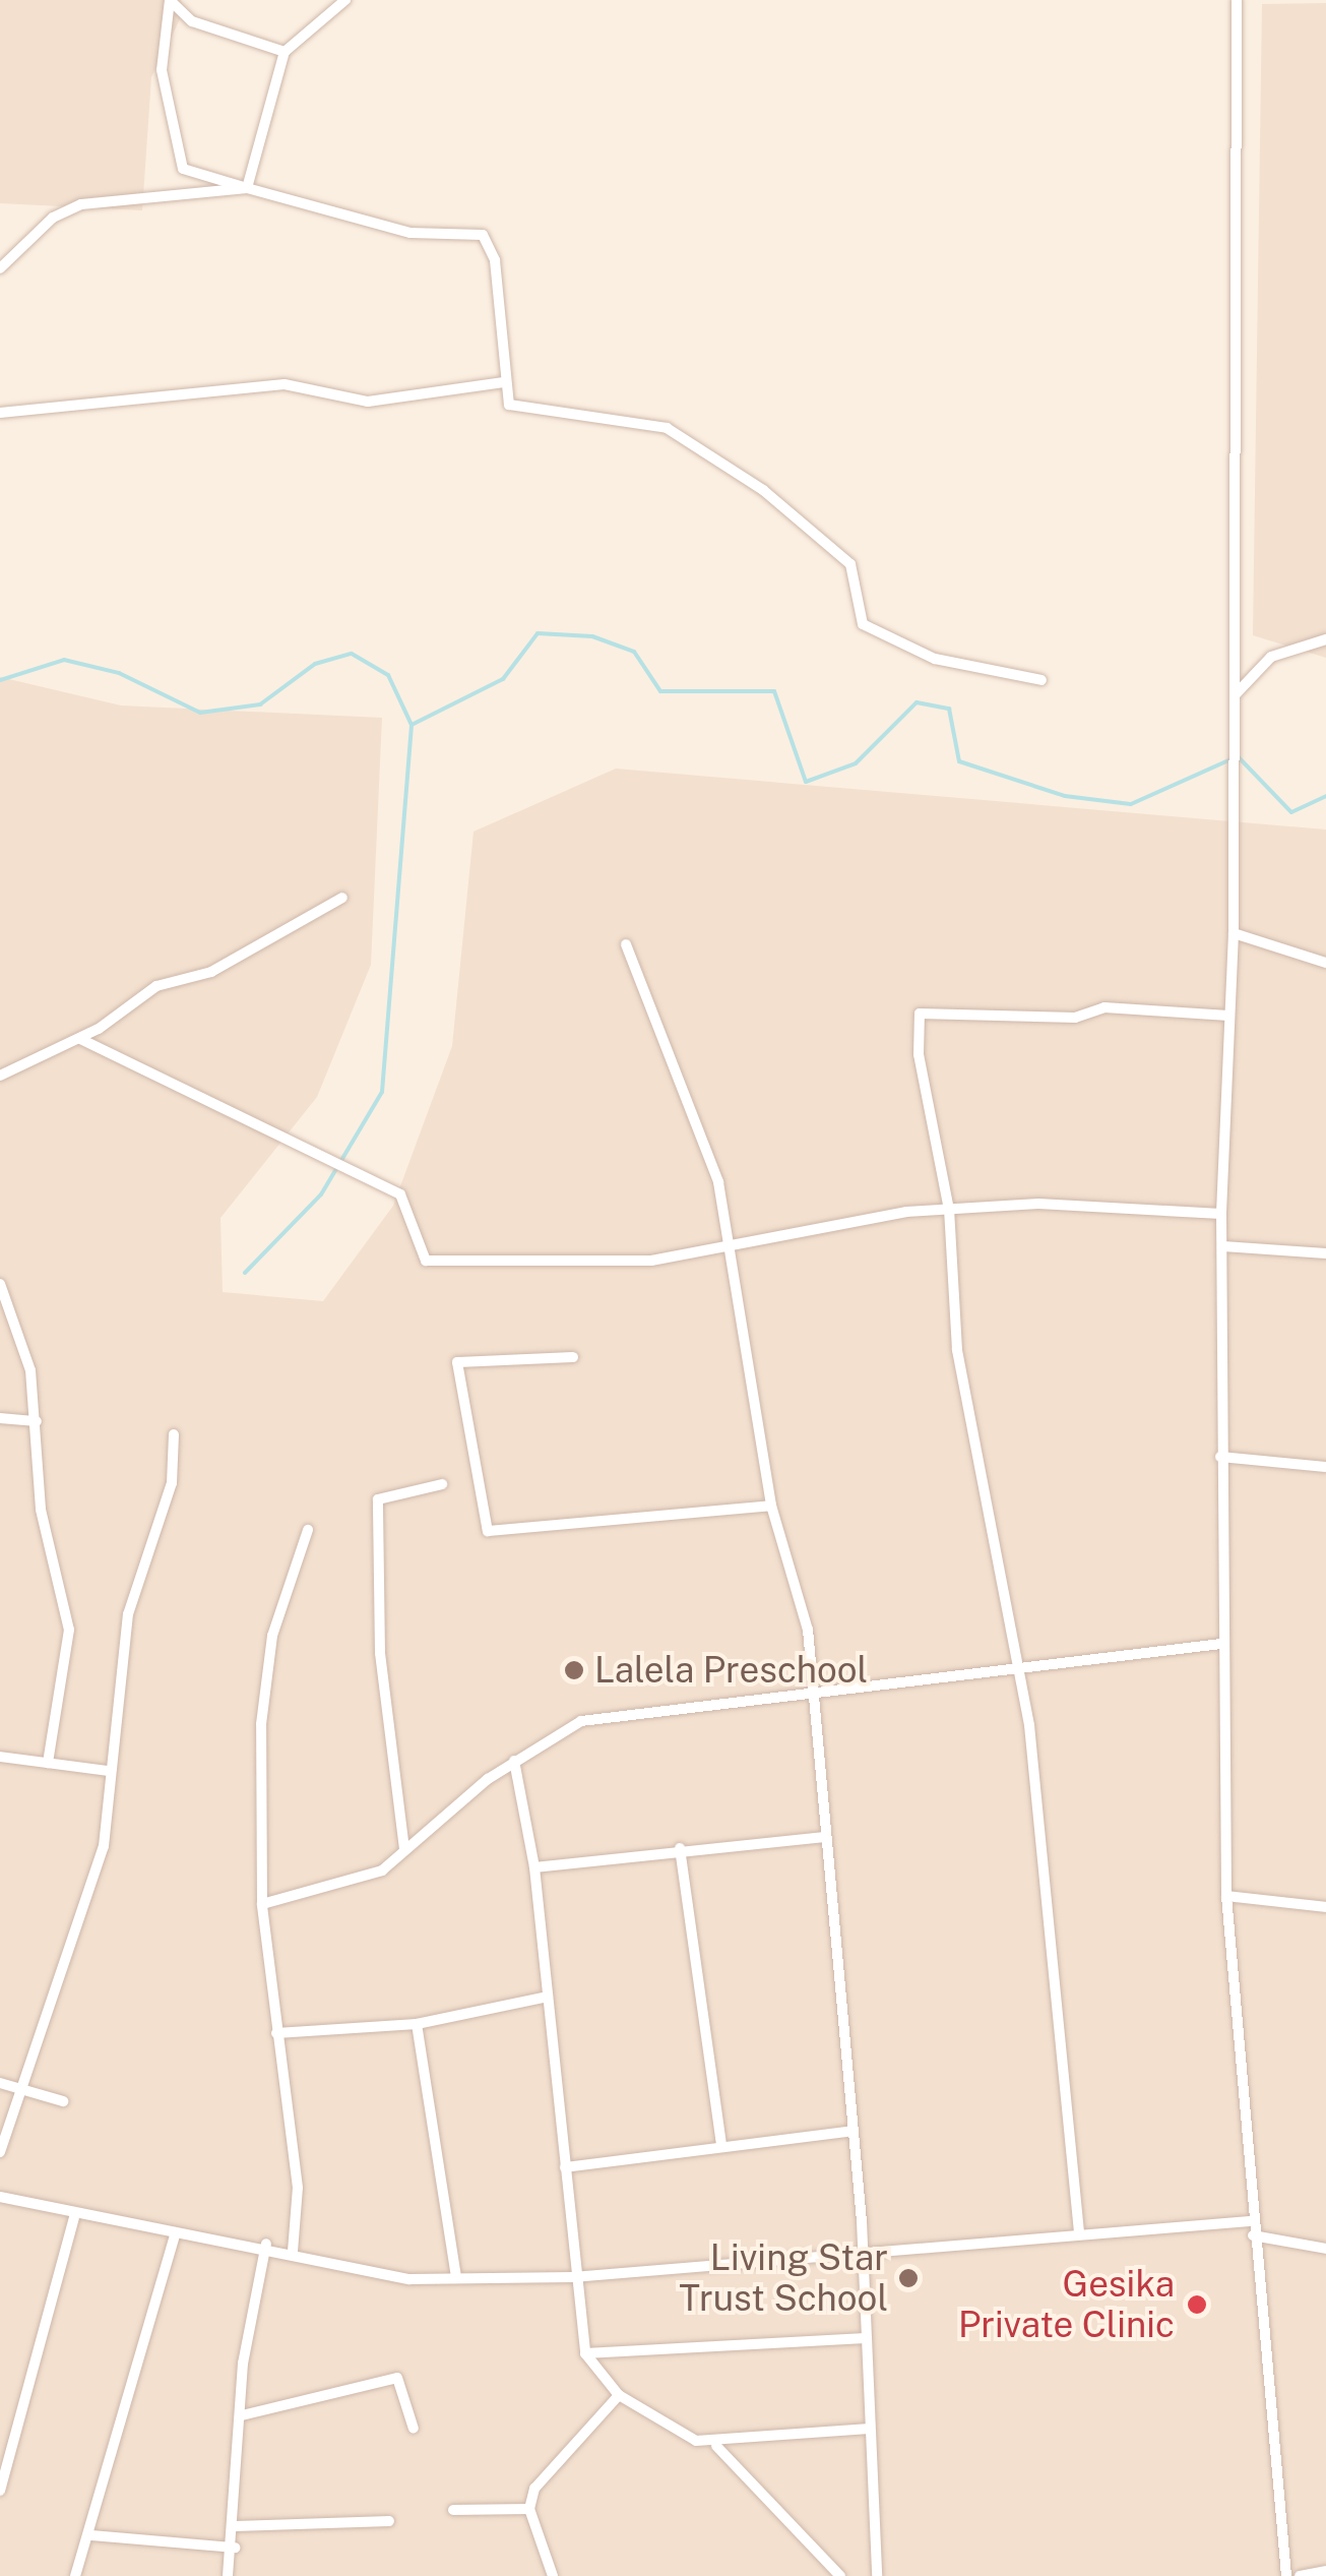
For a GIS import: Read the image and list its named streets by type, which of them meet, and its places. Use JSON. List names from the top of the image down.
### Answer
{
  "places": ["Lalela Preschool", "Living Star Trust School", "Gesika Private Clinic"]
}
